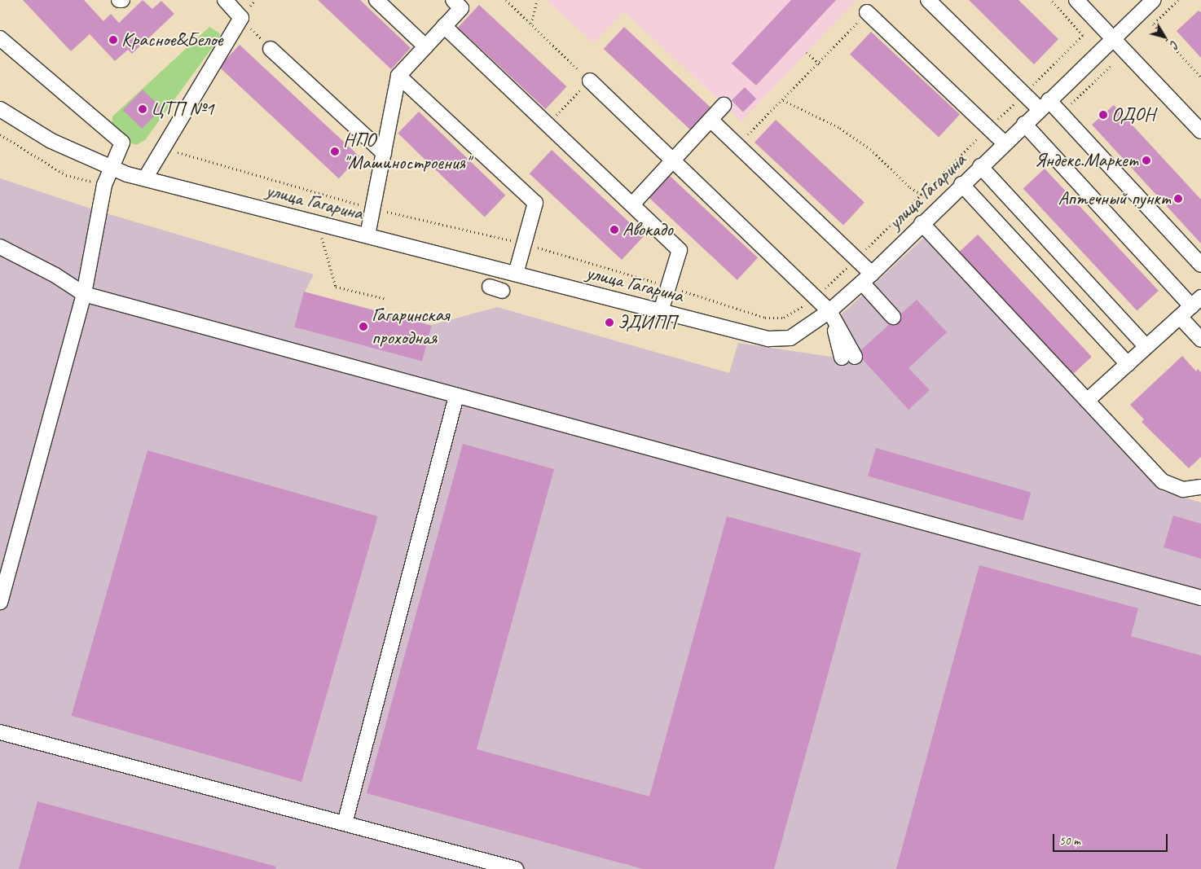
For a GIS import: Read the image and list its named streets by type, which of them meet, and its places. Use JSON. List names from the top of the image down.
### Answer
{
  "streets": {
    "street": ["улица Гагарина"]
  },
  "places": [
    "Красное&Белое",
    "ЦТП №1",
    "ОДОН",
    "НПО \"Машиностроения\"",
    "Яндекс.Маркет",
    "Аптечный пункт",
    "Авокадо",
    "ЭДИПП",
    "Гагаринская проходная"
  ],
  "scale_bar": "50 m",
  "north": "bottom right"
}
